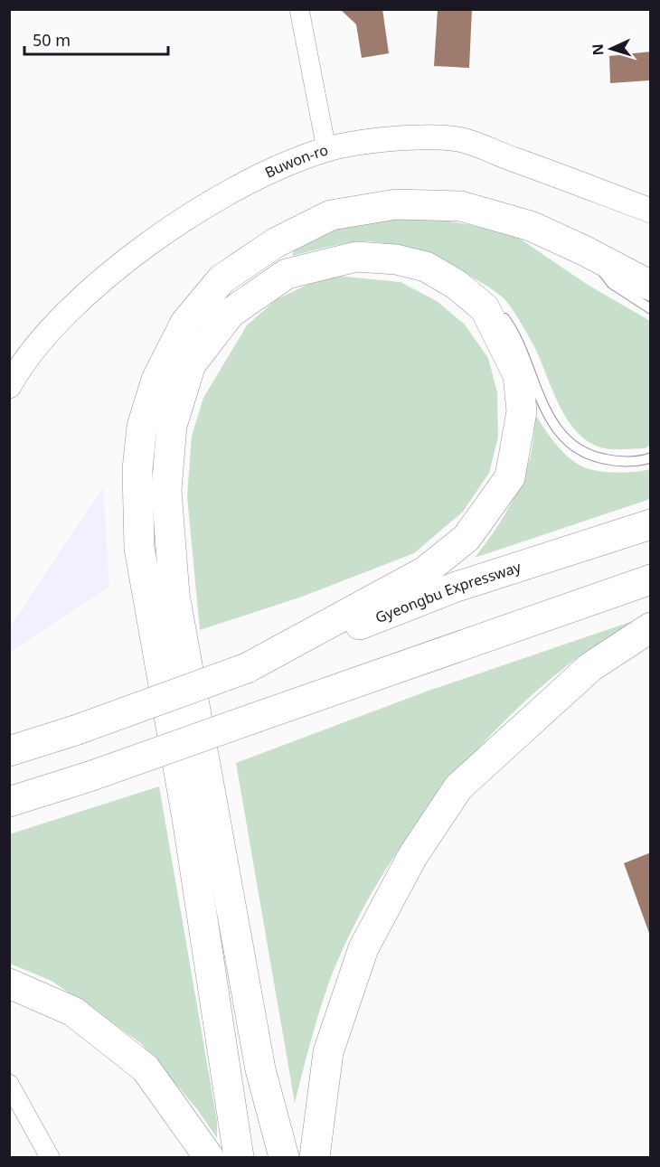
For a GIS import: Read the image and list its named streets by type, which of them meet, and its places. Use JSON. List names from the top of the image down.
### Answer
{
  "streets": {
    "highway": ["Gyeongbu Expressway"],
    "street": ["Buwon-ro"]
  },
  "scale_bar": "50 m",
  "north": "left"
}
